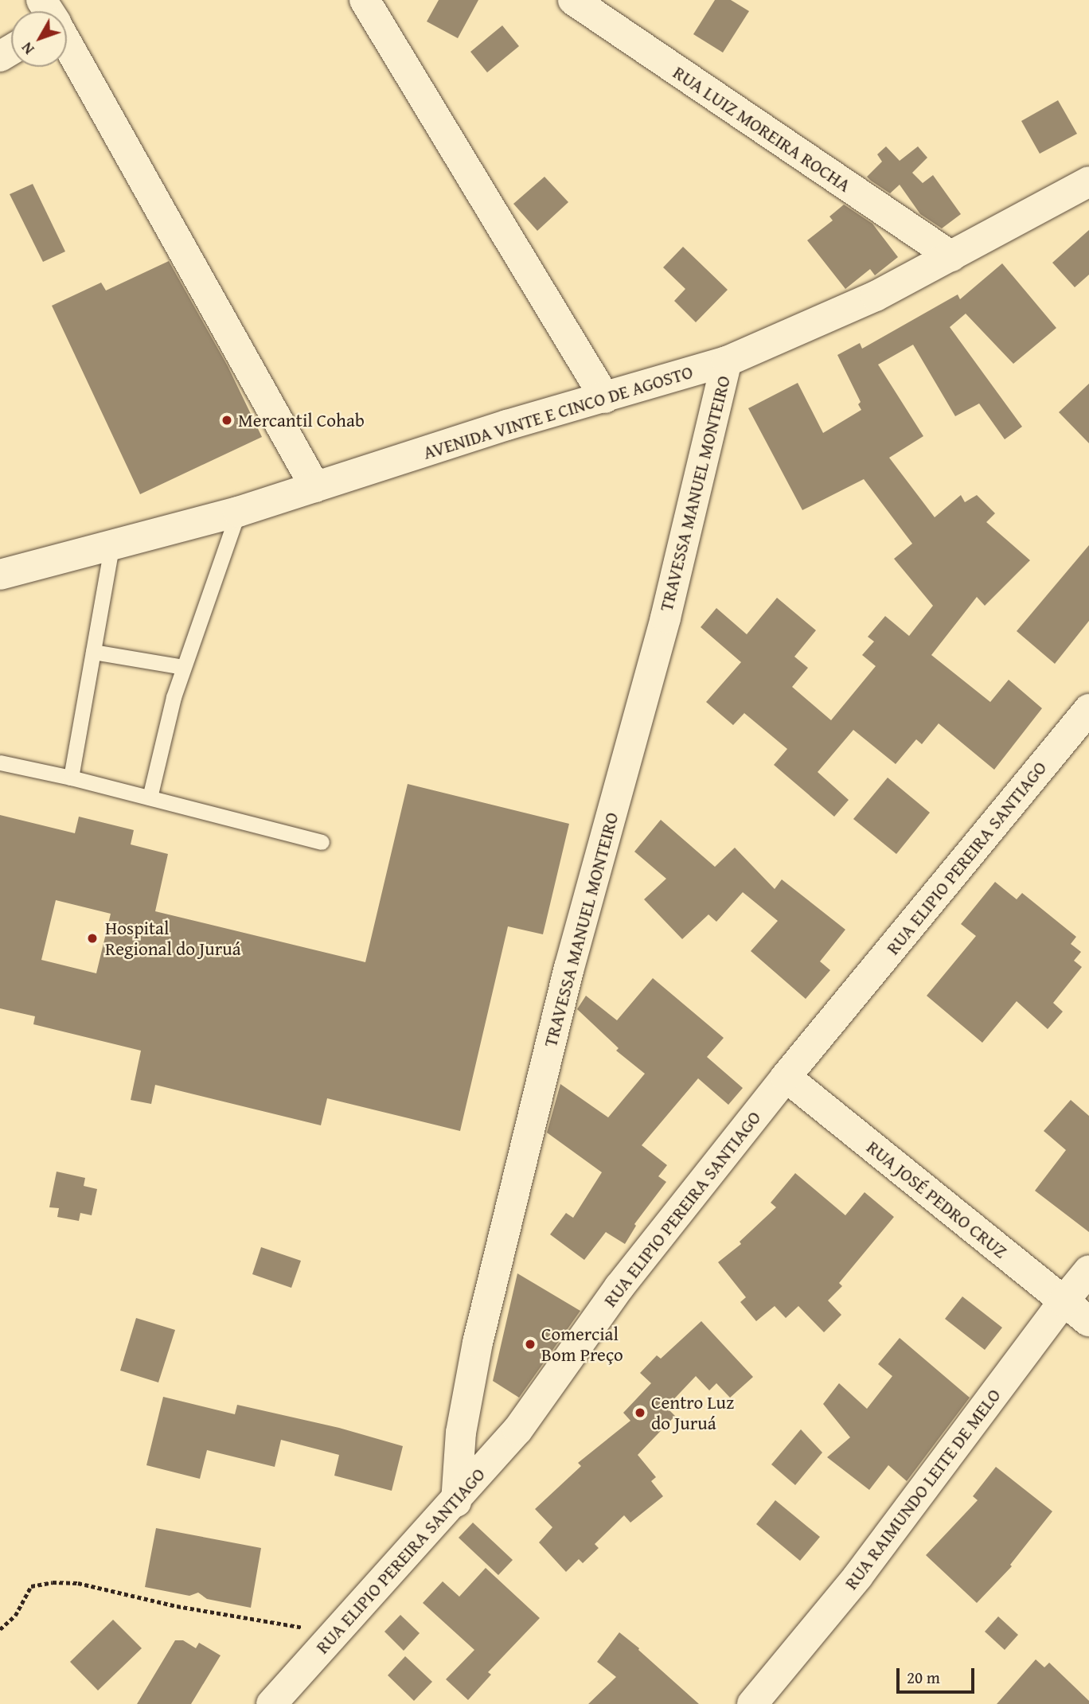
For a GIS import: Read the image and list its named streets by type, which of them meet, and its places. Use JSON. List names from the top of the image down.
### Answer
{
  "streets": {
    "street": [
      "RUA LUIZ MOREIRA ROCHA",
      "AVENIDA VINTE E CINCO DE AGOSTO",
      "TRAVESSA MANUEL MONTEIRO",
      "RUA ELIPIO PEREIRA SANTIAGO",
      "RUA JOSÉ PEDRO CRUZ",
      "RUA RAIMUNDO LEITE DE MELO"
    ]
  },
  "crossings": [
    ["RUA LUIZ MOREIRA ROCHA", "AVENIDA VINTE E CINCO DE AGOSTO"],
    ["AVENIDA VINTE E CINCO DE AGOSTO", "TRAVESSA MANUEL MONTEIRO"],
    ["TRAVESSA MANUEL MONTEIRO", "RUA ELIPIO PEREIRA SANTIAGO"],
    ["RUA ELIPIO PEREIRA SANTIAGO", "RUA JOSÉ PEDRO CRUZ"],
    ["RUA JOSÉ PEDRO CRUZ", "RUA RAIMUNDO LEITE DE MELO"]
  ],
  "places": [
    "Mercantil Cohab",
    "Hospital Regional do Juruá",
    "Comercial Bom Preço",
    "Centro Luz do Juruá"
  ],
  "scale_bar": "20 m",
  "north": "bottom left"
}
